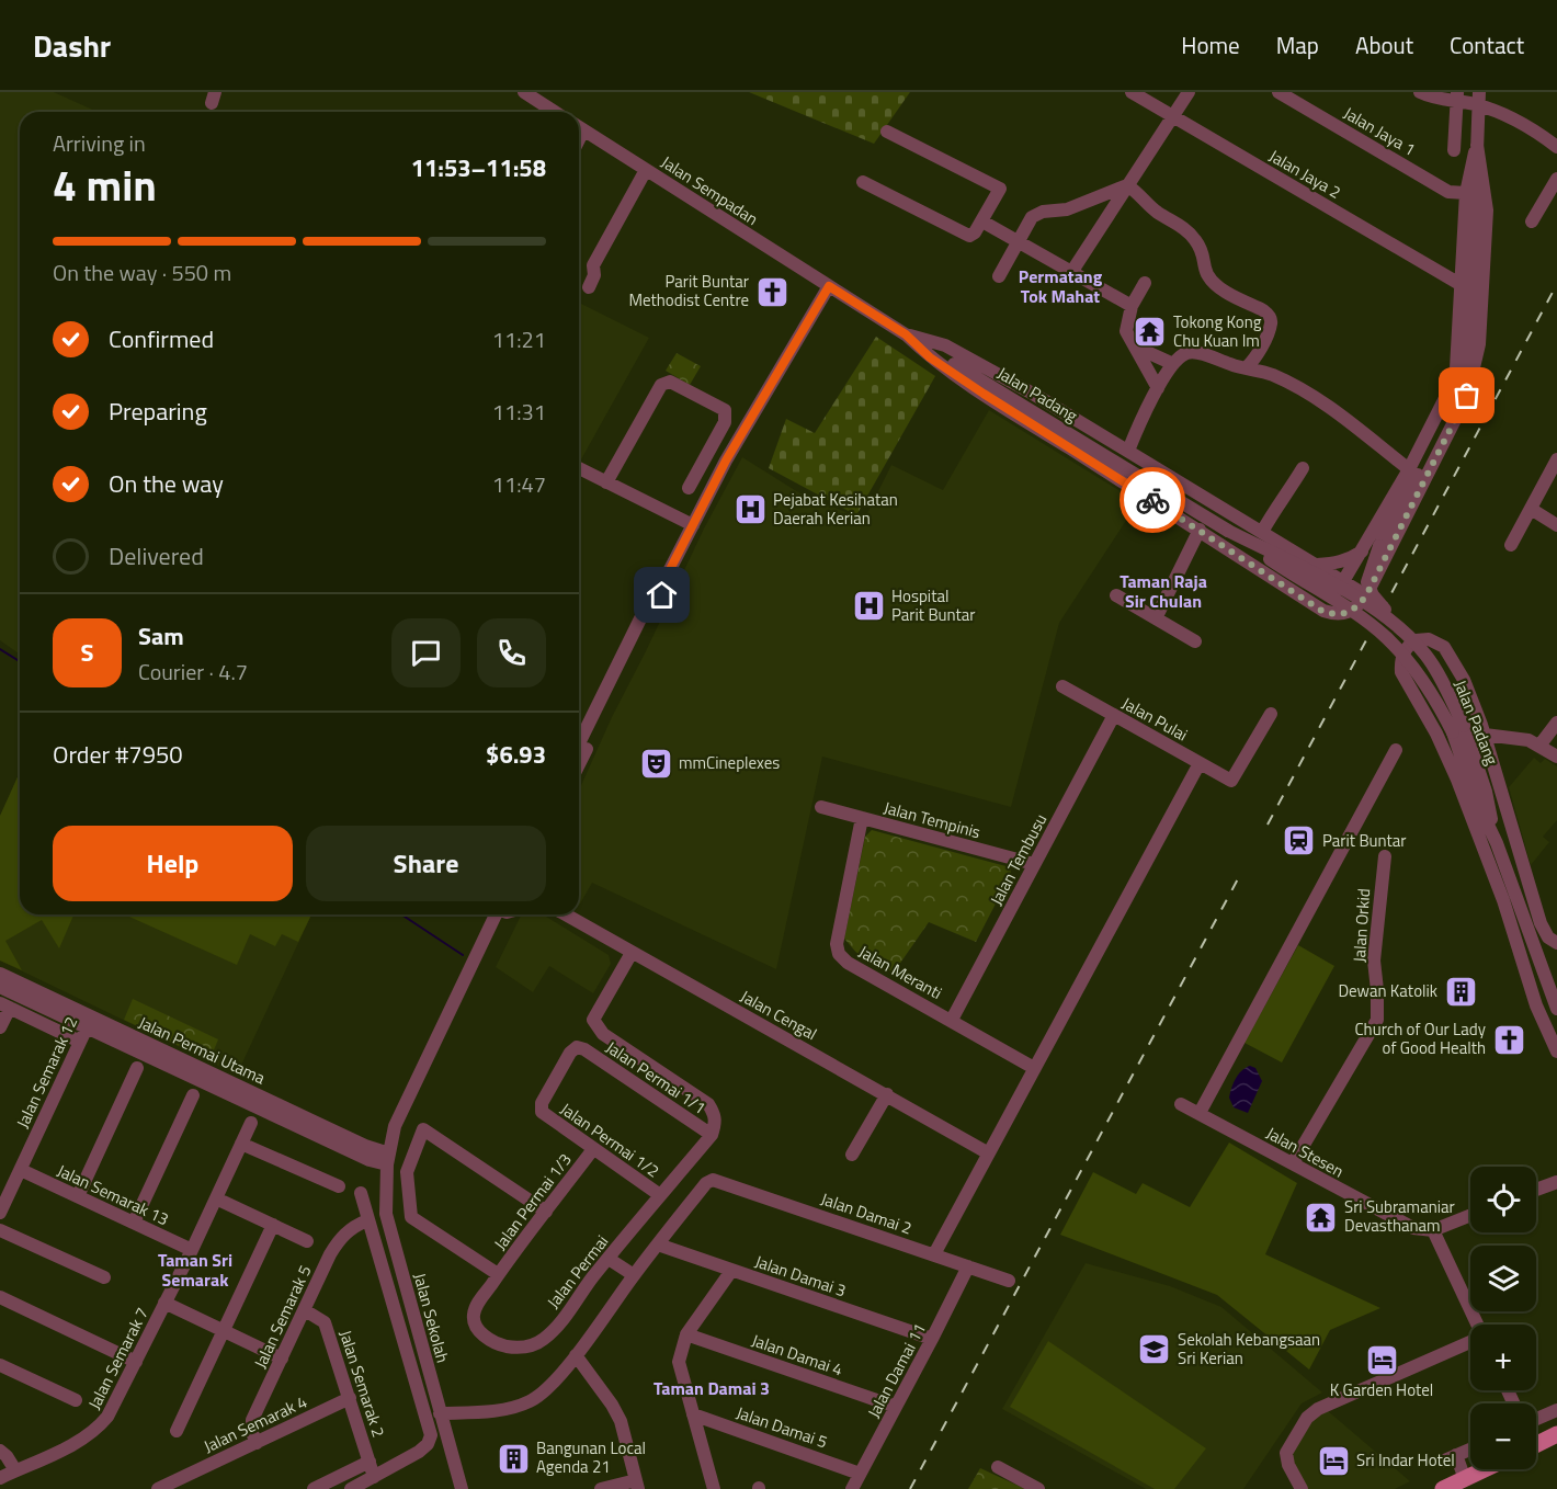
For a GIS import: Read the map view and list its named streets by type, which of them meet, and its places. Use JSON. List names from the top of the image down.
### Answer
{
  "streets": {
    "street": [
      "Jalan Jaya 1",
      "Jalan Jaya 2",
      "Jalan Sempadan",
      "Jalan Padang",
      "Jalan Pulai",
      "Jalan Tempinis",
      "Jalan Tembusu",
      "Jalan Orkid",
      "Jalan Meranti",
      "Jalan Cengal",
      "Jalan Permai Utama",
      "Jalan Semarak 12",
      "Jalan Permai 1/1",
      "Jalan Permai 1/2",
      "Jalan Stesen",
      "Jalan Semarak 13",
      "Jalan Permai 1/3",
      "Jalan Damai 2",
      "Jalan Permai",
      "Jalan Damai 3",
      "Jalan Semarak 5",
      "Jalan Sekolah",
      "Jalan Damai 4",
      "Jalan Semarak 7",
      "Jalan Damai 11",
      "Jalan Semarak 2",
      "Jalan Semarak 4",
      "Jalan Damai 5"
    ]
  },
  "crossings": [
    ["Jalan Sempadan", "Jalan Padang"],
    ["Jalan Pulai", "Jalan Tembusu"],
    ["Jalan Tempinis", "Jalan Tembusu"],
    ["Jalan Tempinis", "Jalan Meranti"],
    ["Jalan Tembusu", "Jalan Meranti"],
    ["Jalan Orkid", "Jalan Stesen"],
    ["Jalan Cengal", "Jalan Permai"],
    ["Jalan Permai Utama", "Jalan Semarak 12"],
    ["Jalan Permai Utama", "Jalan Sekolah"],
    ["Jalan Semarak 12", "Jalan Semarak 13"],
    ["Jalan Permai 1/1", "Jalan Permai 1/2"],
    ["Jalan Permai 1/1", "Jalan Permai"],
    ["Jalan Permai 1/2", "Jalan Permai 1/3"],
    ["Jalan Permai 1/2", "Jalan Permai"],
    ["Jalan Semarak 13", "Jalan Semarak 7"],
    ["Jalan Permai 1/3", "Jalan Permai"],
    ["Jalan Damai 2", "Jalan Damai 3"],
    ["Jalan Damai 2", "Jalan Damai 11"],
    ["Jalan Damai 3", "Jalan Damai 11"],
    ["Jalan Semarak 5", "Jalan Semarak 2"],
    ["Jalan Semarak 5", "Jalan Semarak 4"],
    ["Jalan Damai 4", "Jalan Damai 11"],
    ["Jalan Damai 11", "Jalan Damai 5"],
    ["Jalan Semarak 2", "Jalan Semarak 4"]
  ],
  "districts": [
    "Permatang Tok Mahat",
    "Taman Raja Sir Chulan",
    "Taman Sri Semarak",
    "Taman Damai 3"
  ],
  "places": {
    "church": ["Parit Buntar Methodist Centre", "Church of Our Lady of Good Health"],
    "temple": ["Tokong Kong Chu Kuan Im", "Sri Subramaniar Devasthanam"],
    "hospital": ["Pejabat Kesihatan Daerah Kerian", "Hospital Parit Buntar"],
    "theatre": ["mmCineplexes"],
    "station": ["Parit Buntar"],
    "building": ["Dewan Katolik", "Bangunan Local Agenda 21"],
    "school or university": ["Sekolah Kebangsaan Sri Kerian"],
    "hotel": ["K Garden Hotel", "Sri Indar Hotel"]
  },
  "page": {
    "header": "Dashr",
    "nav": [
      "Home",
      "Map",
      "About",
      "Contact"
    ],
    "heading": ["4 min", "Arriving in", "11:53–11:58"],
    "panel": [
      "Sam",
      "Courier · 4.7",
      "Order #7950",
      "$6.93"
    ],
    "bar": "On the way · 550 m",
    "list": [
      ["Confirmed", "11:21"],
      ["Preparing", "11:31"],
      ["On the way", "11:47"],
      "Delivered"
    ],
    "round": "S",
    "buttons": ["Help", "Share"],
    "map_buttons": ["+", "−"]
  }
}
